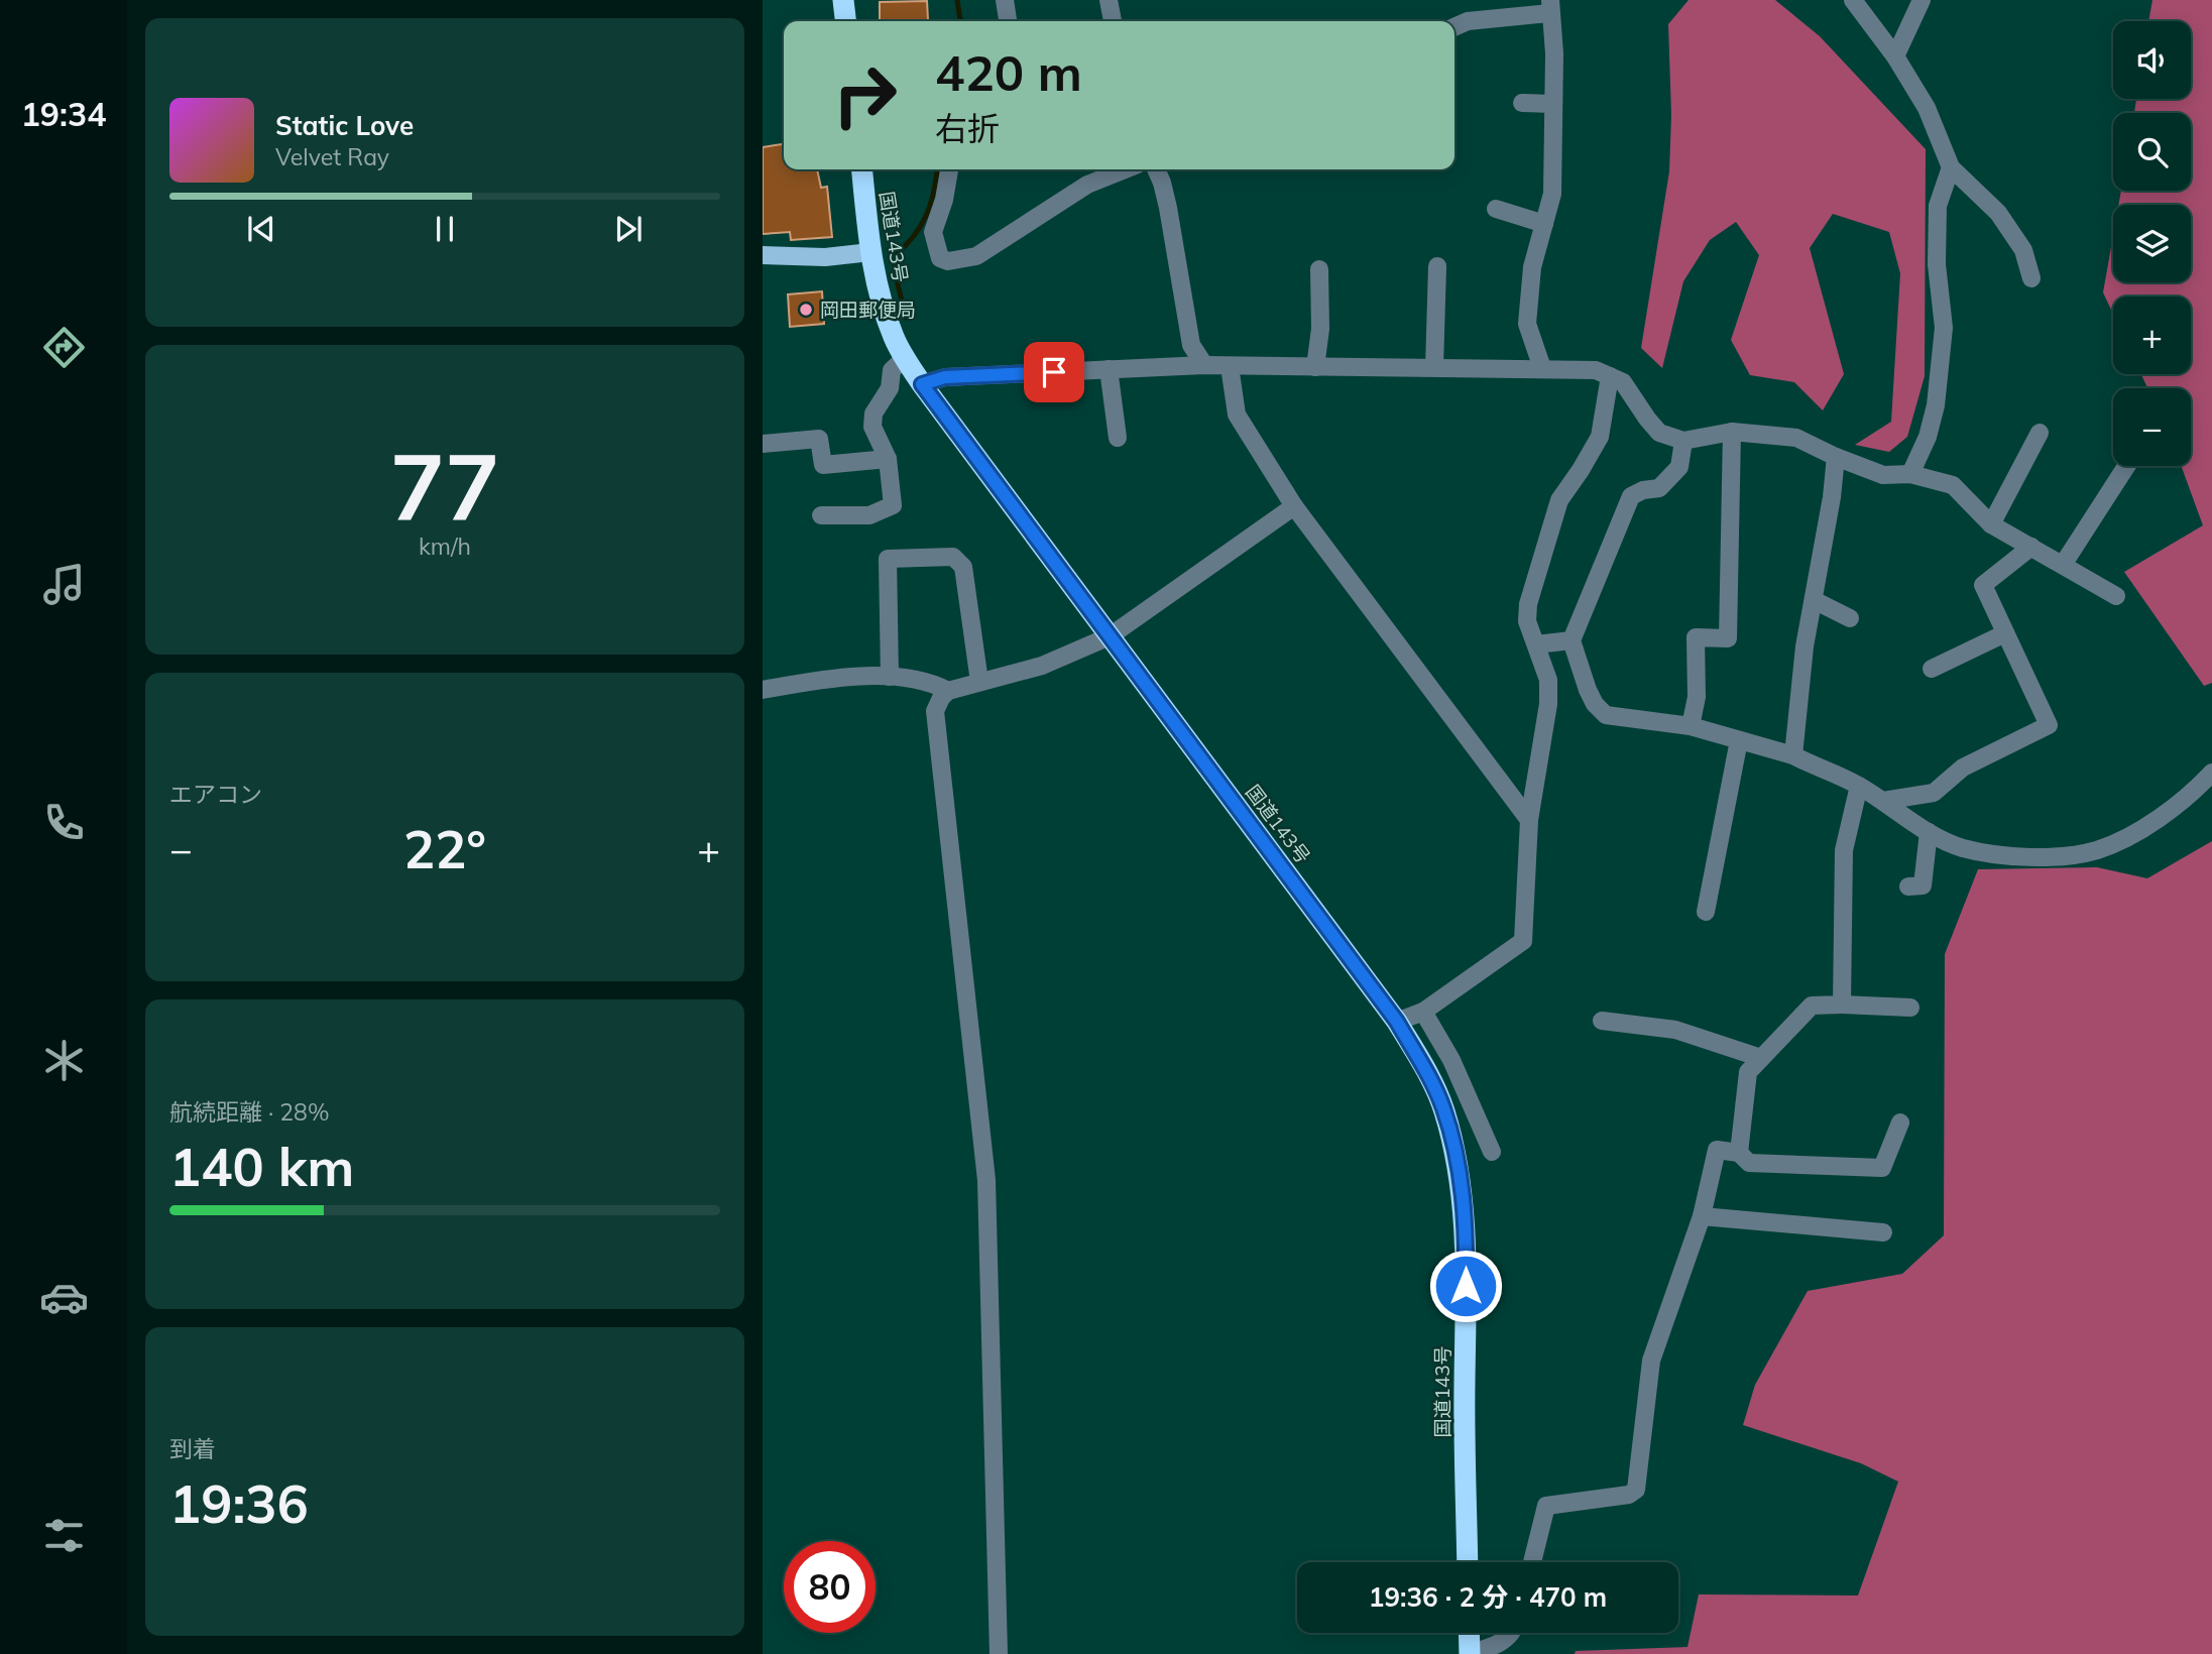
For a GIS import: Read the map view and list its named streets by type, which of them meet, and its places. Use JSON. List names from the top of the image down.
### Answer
{
  "streets": {
    "highway": ["国道143号"]
  },
  "places": ["岡田郵便局"],
  "page": {
    "tabs": "19:34",
    "map_buttons": ["+", "−"],
    "turn": ["420 m", "右折"],
    "song": ["Static Love", "Velvet Ray"],
    "tile": [
      ["77", "km/h"],
      "エアコン",
      ["航続距離 · 28%", "140 km"],
      ["到着", "19:36"]
    ],
    "heat": ["−", "22°", "+"],
    "limit": "80",
    "trip": "19:36 · 2 分 · 470 m"
  }
}
